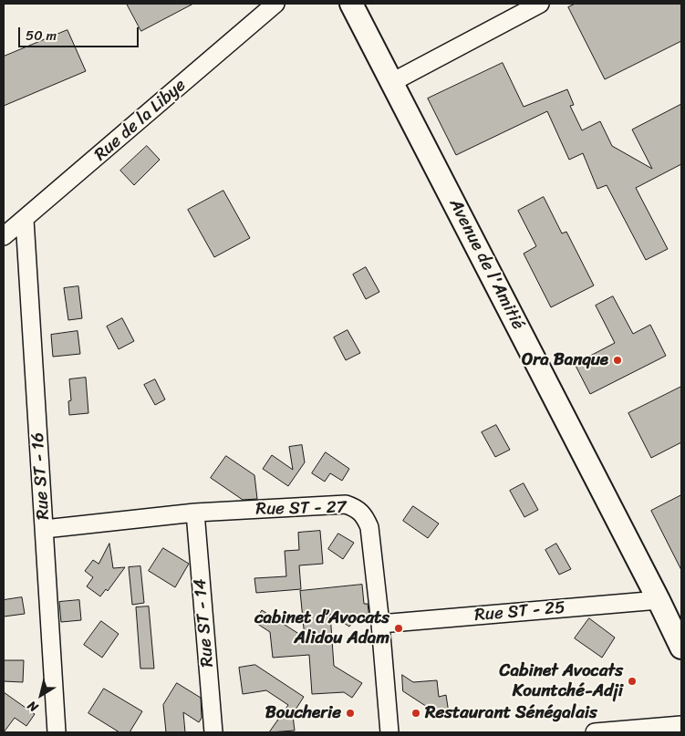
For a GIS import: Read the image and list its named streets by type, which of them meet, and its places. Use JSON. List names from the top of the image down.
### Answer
{
  "streets": {
    "main road": ["Avenue de l'Amitié"],
    "street": [
      "Rue de la Libye",
      "Rue ST - 16",
      "Rue ST - 27",
      "Rue ST - 25",
      "Rue ST - 14"
    ]
  },
  "crossings": [
    ["Rue de la Libye", "Rue ST - 16"],
    ["Avenue de l'Amitié", "Rue ST - 25"],
    ["Rue ST - 16", "Rue ST - 27"],
    ["Rue ST - 27", "Rue ST - 25"],
    ["Rue ST - 27", "Rue ST - 14"]
  ],
  "places": [
    "Ora Banque",
    "cabinet d’Avocats Alidou Adam",
    "Cabinet Avocats Kountché-Adji",
    "Boucherie",
    "Restaurant Sénégalais"
  ],
  "scale_bar": "50 m",
  "north": "bottom left"
}
